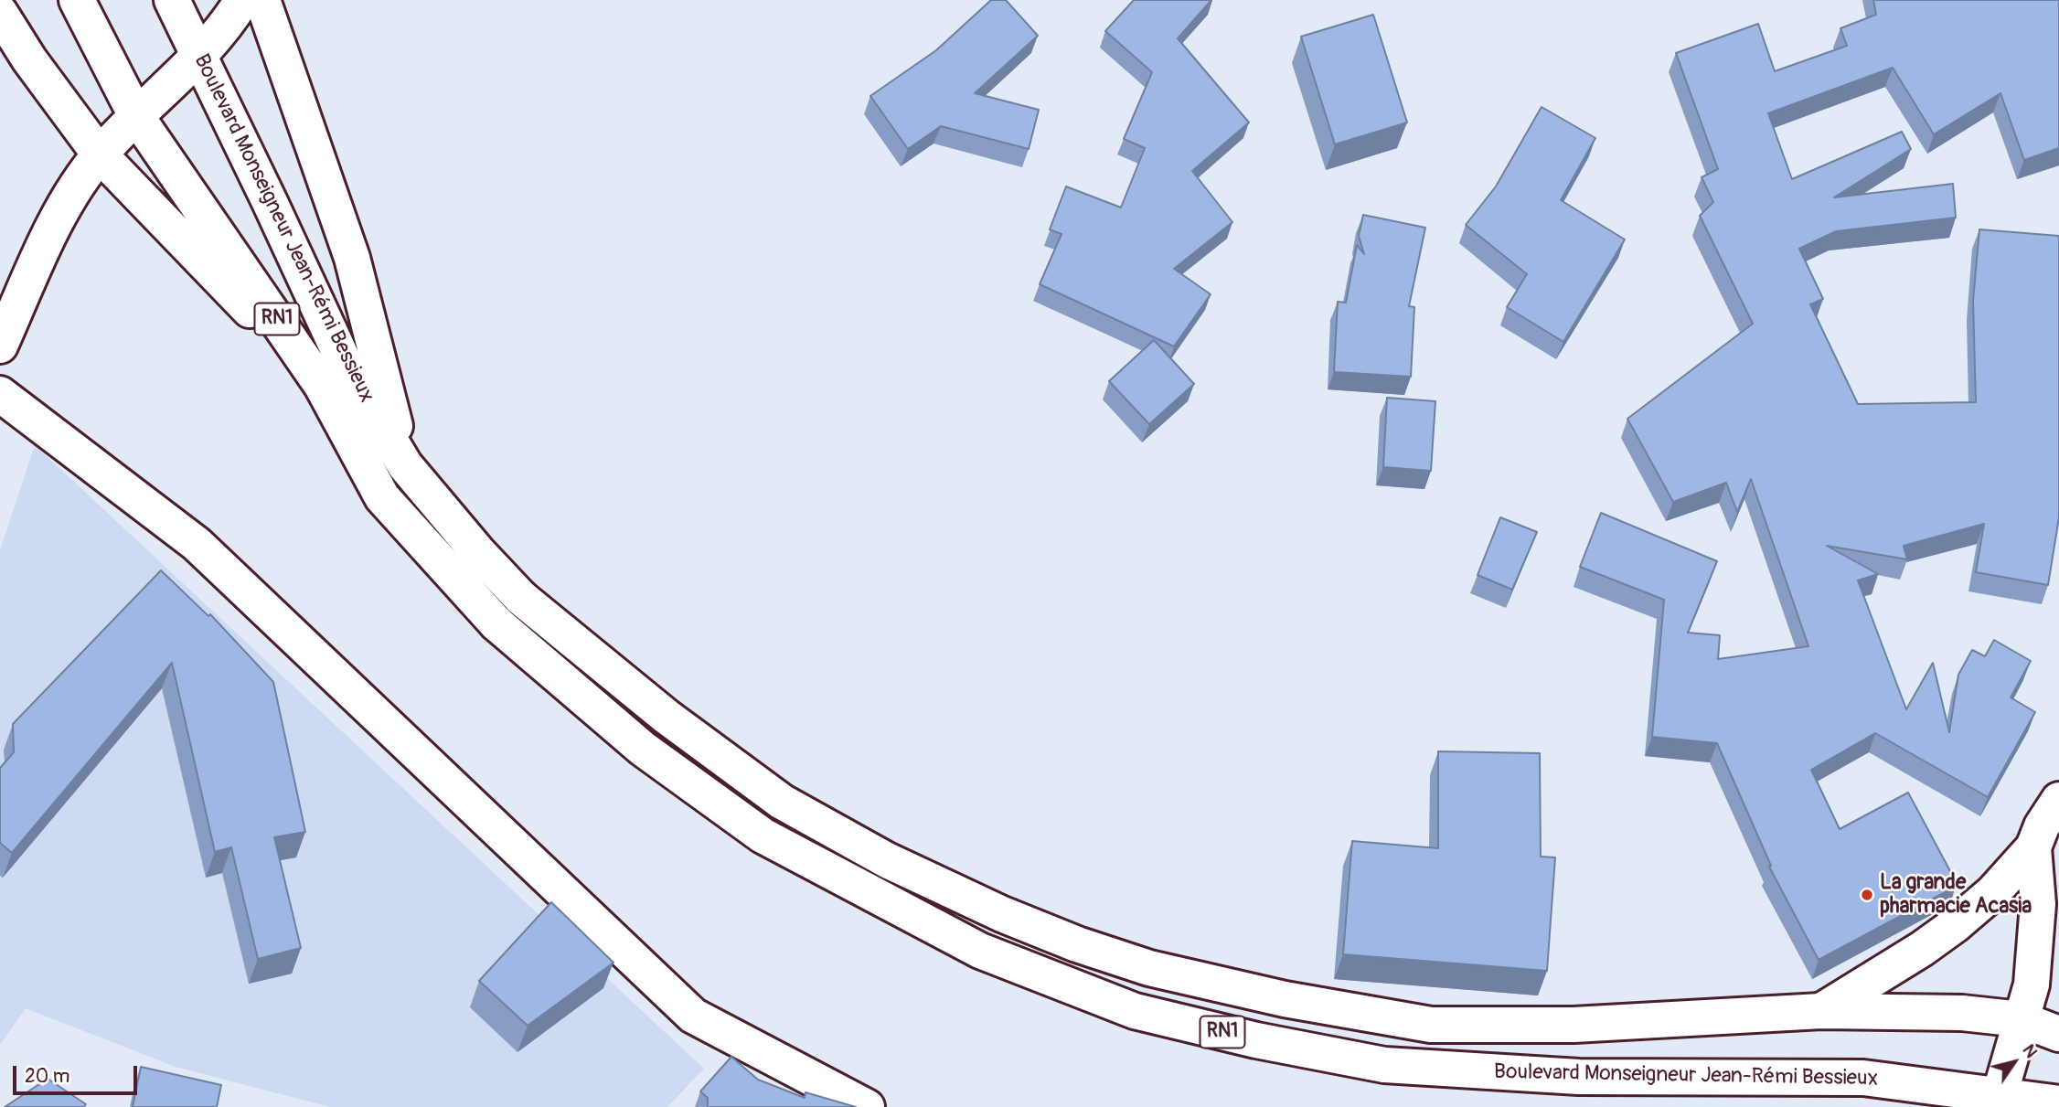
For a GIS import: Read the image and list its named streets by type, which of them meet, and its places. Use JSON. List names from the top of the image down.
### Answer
{
  "streets": {
    "main road": ["Boulevard Monseigneur Jean-Rémi Bessieux", "RN1"]
  },
  "places": ["La grande pharmacie Acasia"],
  "scale_bar": "20 m",
  "north": "top right"
}
